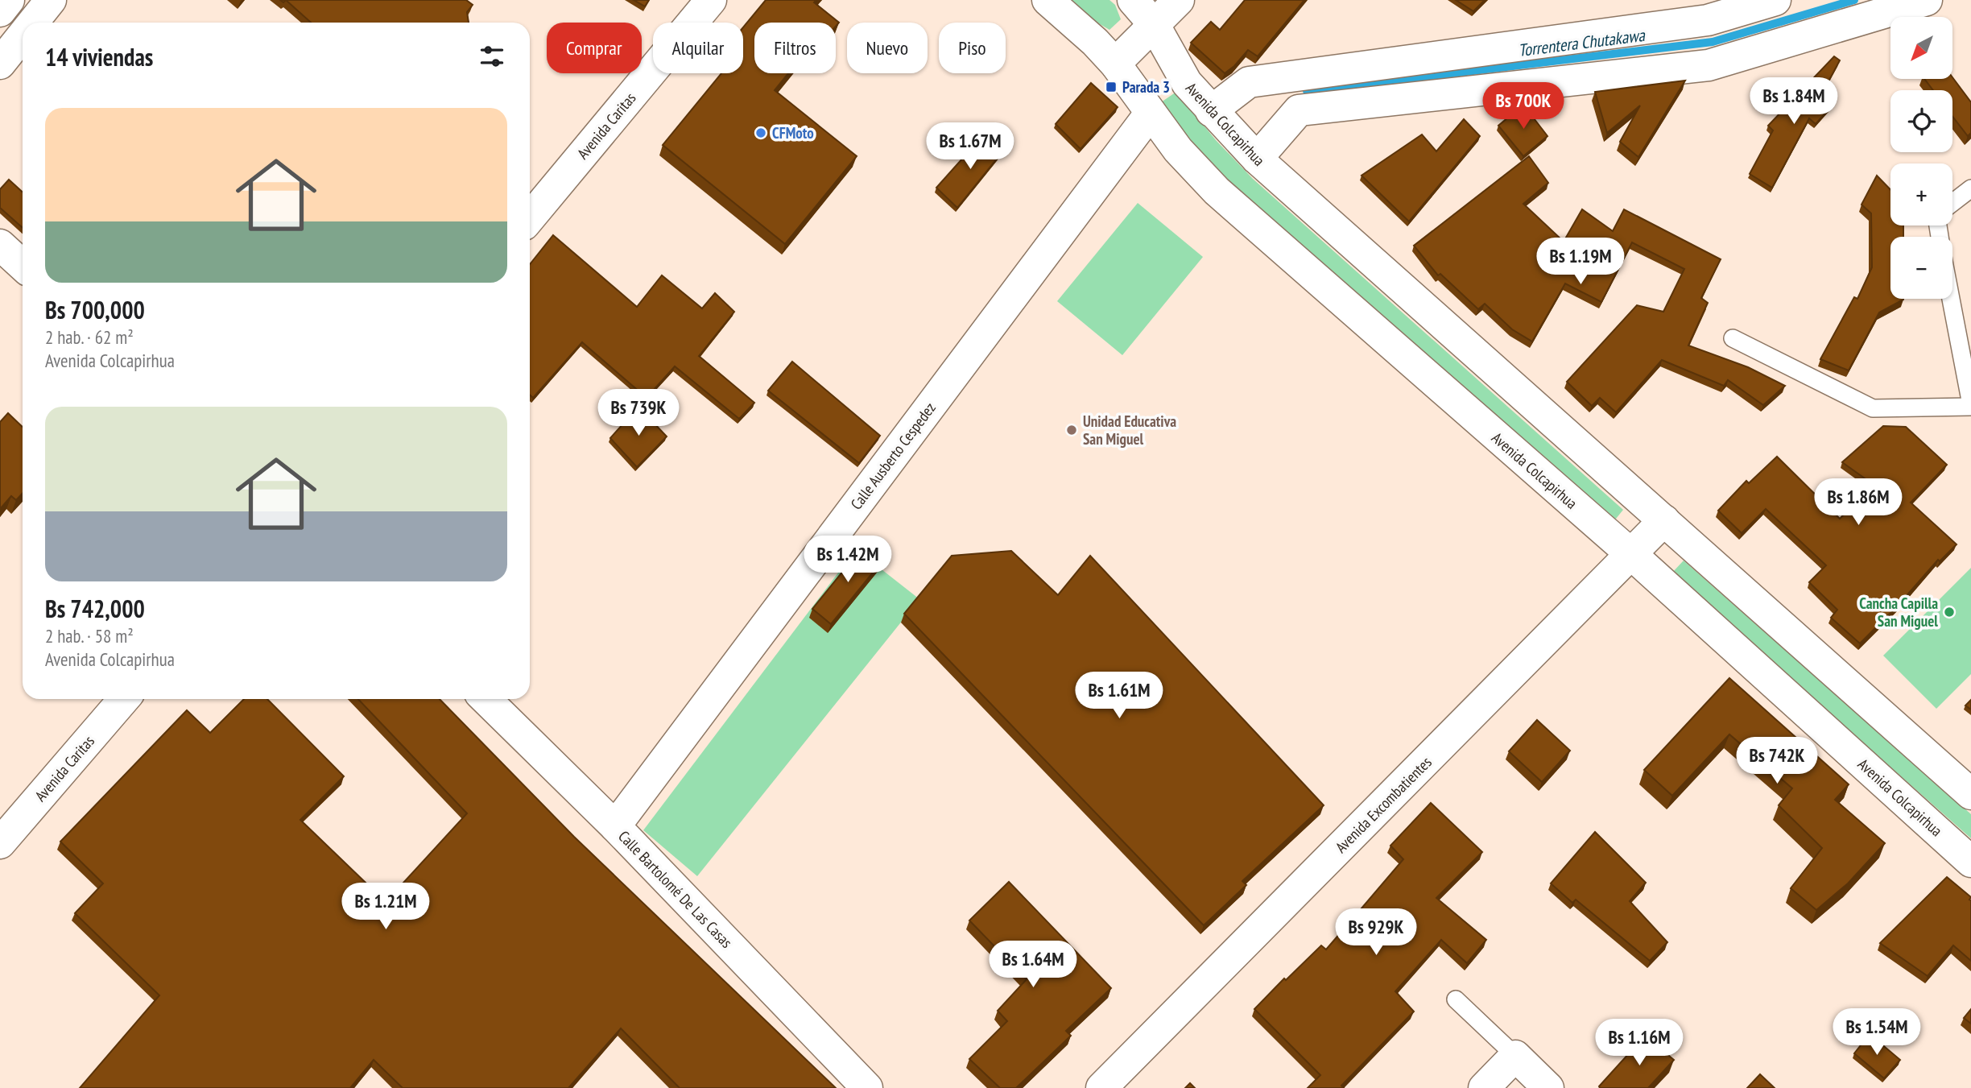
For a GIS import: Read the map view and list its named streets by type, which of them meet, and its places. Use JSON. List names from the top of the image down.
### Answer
{
  "streets": {
    "street": [
      "Avenida Colcapirhua",
      "Avenida Caritas",
      "Calle Ausberto Cespedez",
      "Avenida Excombatientes",
      "Calle Bartolomé De Las Casas"
    ]
  },
  "crossings": [
    ["Avenida Colcapirhua", "Calle Ausberto Cespedez"],
    ["Avenida Colcapirhua", "Avenida Excombatientes"],
    ["Calle Ausberto Cespedez", "Calle Bartolomé De Las Casas"]
  ],
  "water": ["Torrentera Chutakawa"],
  "places": {
    "transit": ["Parada 3"],
    "other": ["CFMoto", "Unidad Educativa San Miguel", "Cancha Capilla San Miguel"]
  },
  "north": "bottom left",
  "page": {
    "map_buttons": ["+", "−"],
    "chip": [
      "Comprar",
      "Alquilar",
      "Filtros",
      "Nuevo",
      "Piso"
    ],
    "heading": "14 viviendas",
    "price": [
      "Bs 1.84M",
      "Bs 700K",
      "Bs 1.67M",
      "Bs 1.19M",
      "Bs 739K",
      "Bs 1.86M",
      "Bs 1.42M",
      "Bs 1.61M",
      "Bs 742K",
      "Bs 1.21M",
      "Bs 929K",
      "Bs 1.64M",
      "Bs 1.54M",
      "Bs 1.16M"
    ],
    "list": [
      {
        "name": "Bs 700,000",
        "note": "2 hab. · 62 m² · Avenida Colcapirhua"
      },
      {
        "name": "Bs 742,000",
        "note": "2 hab. · 58 m² · Avenida Colcapirhua"
      }
    ]
  }
}
